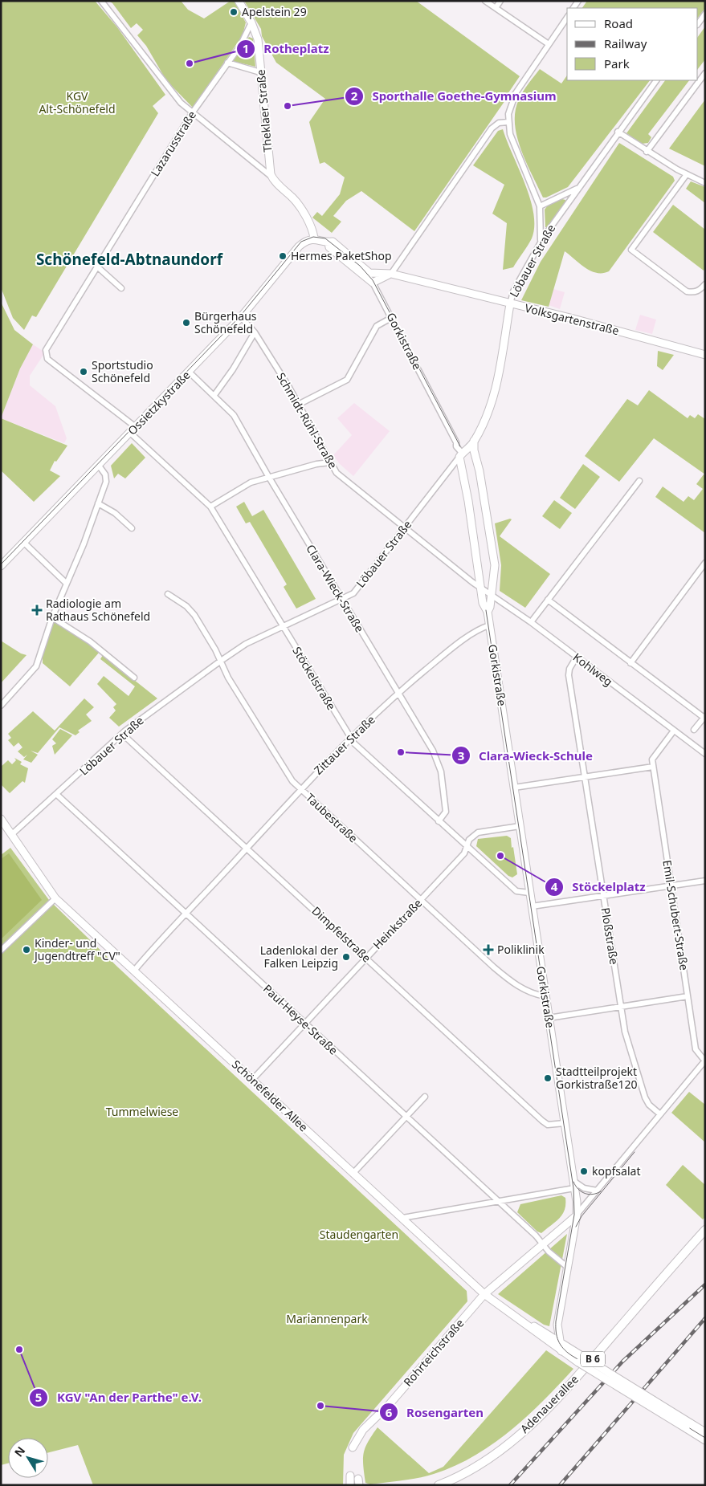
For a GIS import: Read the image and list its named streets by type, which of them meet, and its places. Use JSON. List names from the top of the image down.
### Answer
{
  "streets": {
    "main road": [
      "Theklaer Straße",
      "Löbauer Straße",
      "Volksgartenstraße",
      "Gorkistraße",
      "Ossietzkystraße",
      "Schönefelder Allee",
      "Rohrteichstraße",
      "B 6",
      "Adenauerallee"
    ],
    "street": [
      "Lazarusstraße",
      "Schmidt-Rühl-Straße",
      "Clara-Wieck-Straße",
      "Kohlweg",
      "Stöckelstraße",
      "Zittauer Straße",
      "Taubestraße",
      "Emil-Schubert-Straße",
      "Heinkstraße",
      "Dimpfelstraße",
      "Ploßstraße",
      "Paul-Heyse-Straße"
    ]
  },
  "crossings": [
    ["Theklaer Straße", "Lazarusstraße"],
    ["Lazarusstraße", "Ossietzkystraße"],
    ["Löbauer Straße", "Volksgartenstraße"],
    ["Löbauer Straße", "Gorkistraße"],
    ["Löbauer Straße", "Schmidt-Rühl-Straße"],
    ["Löbauer Straße", "Clara-Wieck-Straße"],
    ["Löbauer Straße", "Stöckelstraße"],
    ["Löbauer Straße", "Taubestraße"],
    ["Löbauer Straße", "Dimpfelstraße"],
    ["Löbauer Straße", "Paul-Heyse-Straße"],
    ["Löbauer Straße", "Schönefelder Allee"],
    ["Volksgartenstraße", "Gorkistraße"],
    ["Gorkistraße", "Schmidt-Rühl-Straße"],
    ["Gorkistraße", "Kohlweg"],
    ["Gorkistraße", "Stöckelstraße"],
    ["Gorkistraße", "Zittauer Straße"],
    ["Gorkistraße", "Taubestraße"],
    ["Gorkistraße", "Heinkstraße"],
    ["Gorkistraße", "Dimpfelstraße"],
    ["Gorkistraße", "Paul-Heyse-Straße"],
    ["Gorkistraße", "Rohrteichstraße"],
    ["Ossietzkystraße", "Schmidt-Rühl-Straße"],
    ["Ossietzkystraße", "Clara-Wieck-Straße"],
    ["Ossietzkystraße", "Stöckelstraße"],
    ["Schmidt-Rühl-Straße", "Kohlweg"],
    ["Clara-Wieck-Straße", "Stöckelstraße"],
    ["Clara-Wieck-Straße", "Zittauer Straße"],
    ["Kohlweg", "Ploßstraße"],
    ["Stöckelstraße", "Zittauer Straße"],
    ["Stöckelstraße", "Heinkstraße"],
    ["Zittauer Straße", "Taubestraße"],
    ["Zittauer Straße", "Dimpfelstraße"],
    ["Zittauer Straße", "Paul-Heyse-Straße"],
    ["Zittauer Straße", "Schönefelder Allee"],
    ["Taubestraße", "Heinkstraße"],
    ["Heinkstraße", "Dimpfelstraße"],
    ["Heinkstraße", "Paul-Heyse-Straße"],
    ["Heinkstraße", "Schönefelder Allee"],
    ["Paul-Heyse-Straße", "Rohrteichstraße"],
    ["Schönefelder Allee", "Rohrteichstraße"]
  ],
  "districts": ["Schönefeld-Abtnaundorf"],
  "parks": [
    "KGV Alt-Schönefeld",
    "Tummelwiese",
    "Staudengarten",
    "Mariannenpark"
  ],
  "places": {
    "other": [
      "Apelstein 29",
      "Rotheplatz",
      "Sporthalle Goethe-Gymnasium",
      "Hermes PaketShop",
      "Bürgerhaus Schönefeld",
      "Sportstudio Schönefeld",
      "Clara-Wieck-Schule",
      "Stöckelplatz",
      "Kinder- und Jugendtreff \"CV\"",
      "Ladenlokal der Falken Leipzig",
      "Stadtteilprojekt Gorkistraße120",
      "kopfsalat",
      "KGV \"An der Parthe\" e.V.",
      "Rosengarten"
    ],
    "health": ["Radiologie am Rathaus Schönefeld", "Poliklinik"]
  },
  "legend": ["Road", "Railway", "Park"],
  "north": "top left"
}
